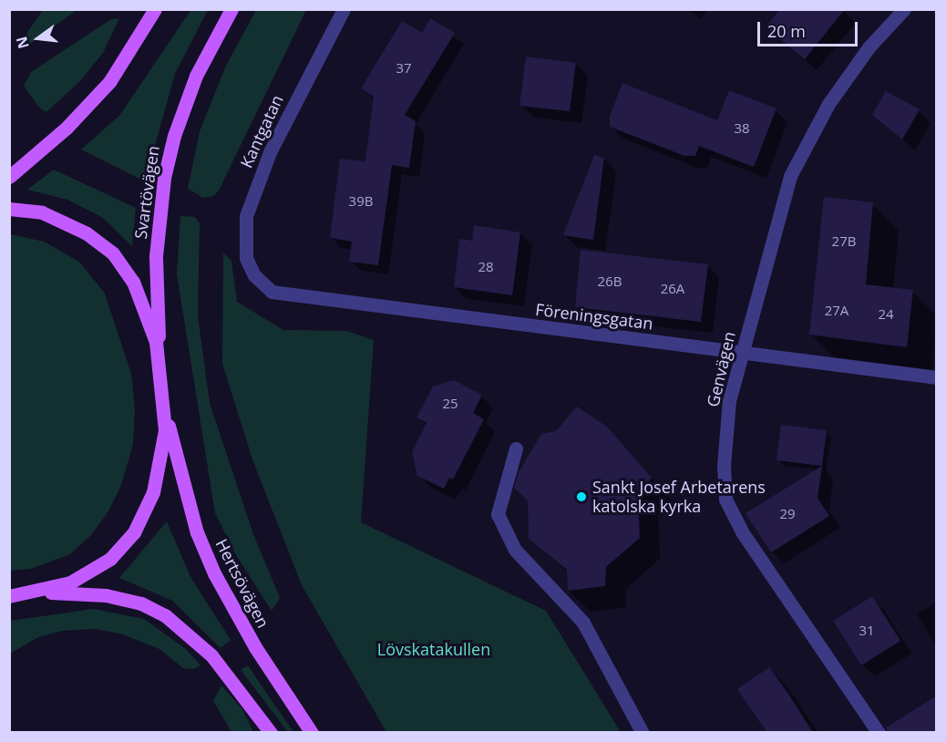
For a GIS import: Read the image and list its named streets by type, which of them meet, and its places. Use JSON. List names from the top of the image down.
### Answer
{
  "streets": {
    "main road": ["Svartövägen", "Hertsövägen"],
    "street": ["Kantgatan", "Föreningsgatan", "Genvägen"]
  },
  "crossings": [
    ["Kantgatan", "Föreningsgatan"],
    ["Föreningsgatan", "Genvägen"]
  ],
  "parks": ["Lövskatakullen"],
  "places": ["Sankt Josef Arbetarens katolska kyrka"],
  "house_numbers": [
    "37",
    "38",
    "39B",
    "27B",
    "28",
    "26B",
    "26A",
    "27A",
    "24",
    "25",
    "29",
    "31"
  ],
  "scale_bar": "20 m",
  "north": "left"
}
